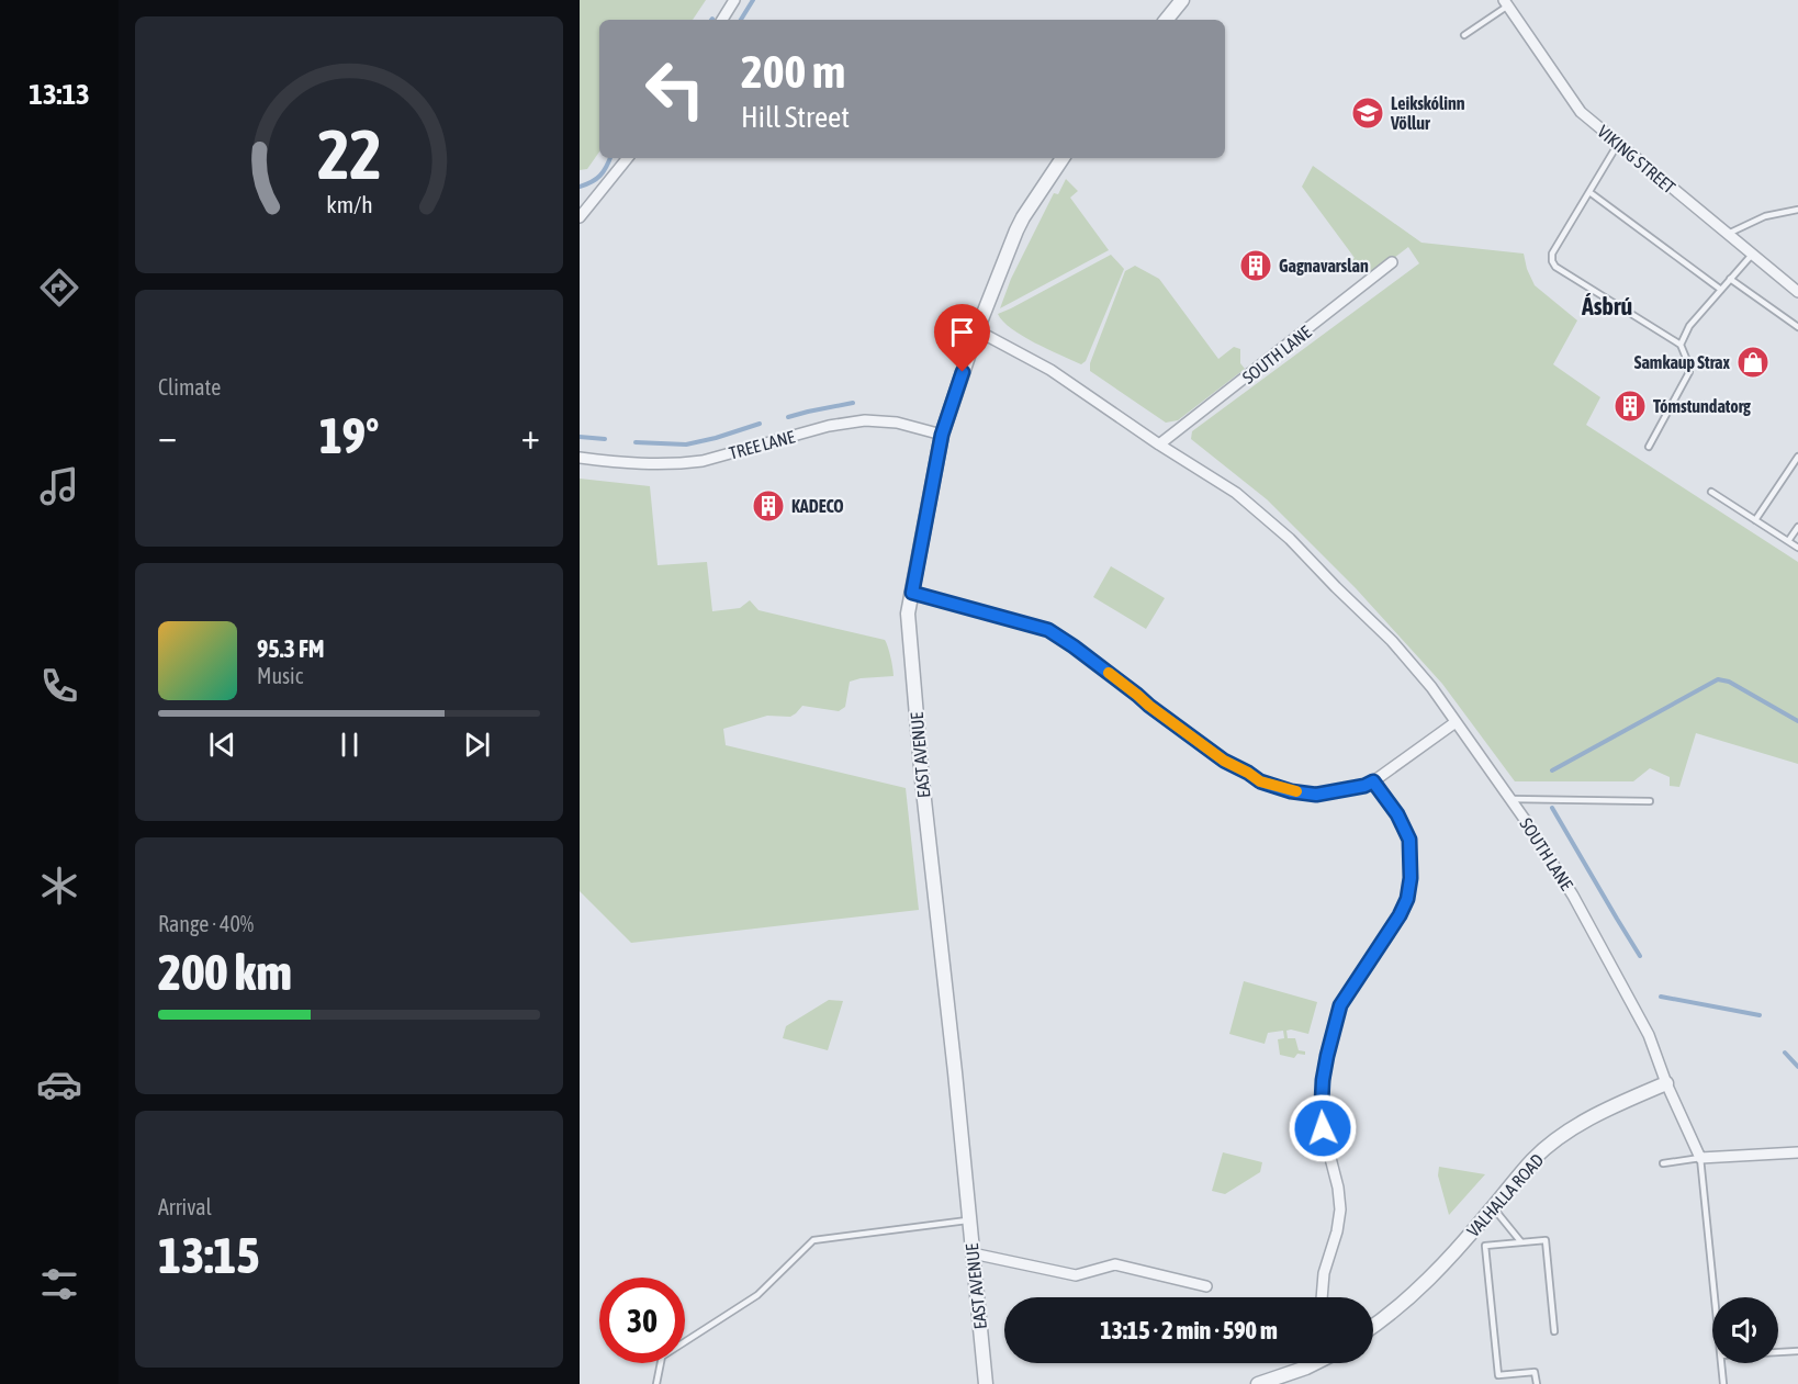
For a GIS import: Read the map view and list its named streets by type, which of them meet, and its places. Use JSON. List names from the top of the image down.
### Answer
{
  "streets": {
    "street": [
      "VIKING STREET",
      "SOUTH LANE",
      "TREE LANE",
      "EAST AVENUE",
      "VALHALLA ROAD"
    ]
  },
  "crossings": [
    ["SOUTH LANE", "EAST AVENUE"],
    ["SOUTH LANE", "VALHALLA ROAD"],
    ["TREE LANE", "EAST AVENUE"]
  ],
  "districts": ["Ásbrú"],
  "places": {
    "school or university": ["Leikskólinn Völlur"],
    "building": ["Gagnavarslan", "Tómstundatorg", "KADECO"],
    "shop": ["Samkaup Strax"]
  },
  "page": {
    "tabs": "13:13",
    "turn": ["200 m", "Hill Street"],
    "tile": [
      "Climate",
      ["Range · 40%", "200 km"],
      ["Arrival", "13:15"]
    ],
    "heat": ["−", "19°", "+"],
    "song": ["95.3 FM", "Music"],
    "limit": "30",
    "trip": "13:15 · 2 min · 590 m",
    "gauge": ["22", "km/h"]
  }
}
